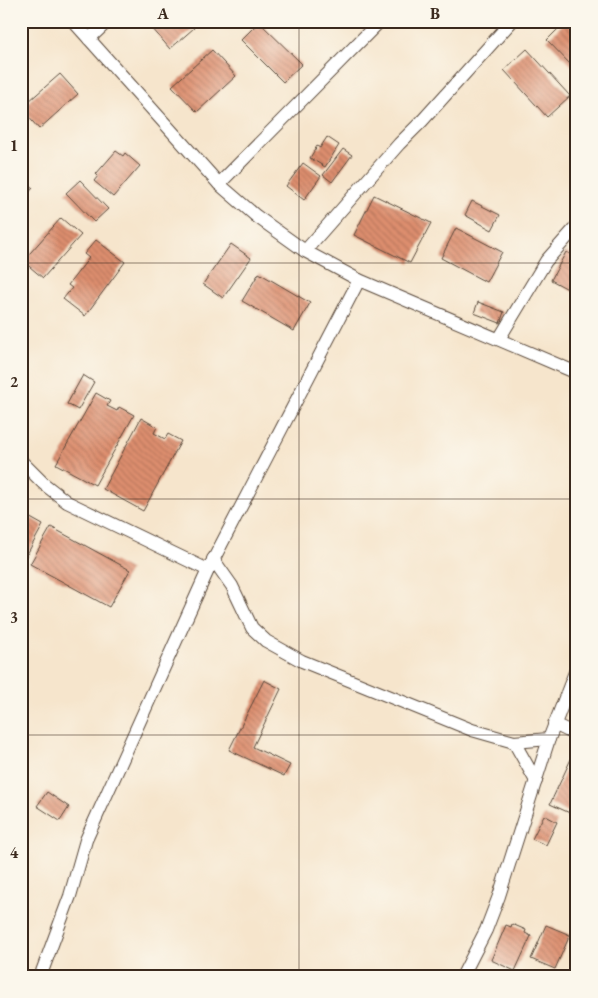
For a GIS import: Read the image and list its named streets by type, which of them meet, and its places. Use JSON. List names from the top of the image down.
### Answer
{
  "grid": {
    "columns": ["A", "B"],
    "rows": [
      "1",
      "2",
      "3",
      "4"
    ]
  }
}
